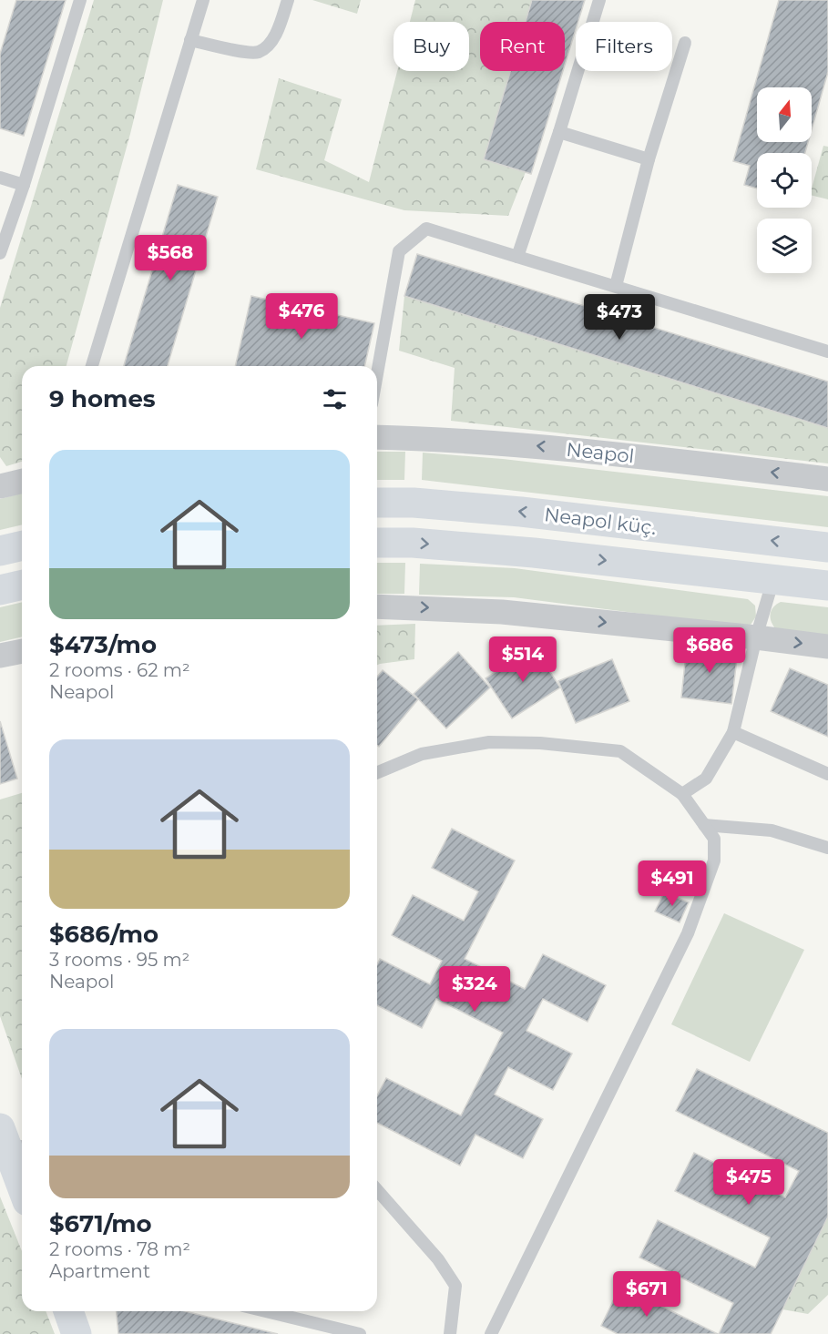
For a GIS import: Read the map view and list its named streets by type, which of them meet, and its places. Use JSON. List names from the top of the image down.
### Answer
{
  "streets": {
    "main road": ["Neapol küç."],
    "street": ["Neapol"]
  },
  "north": "top",
  "page": {
    "chip": ["Buy", "Rent", "Filters"],
    "price": [
      "$568",
      "$476",
      "$473",
      "$686",
      "$514",
      "$491",
      "$324",
      "$475",
      "$671"
    ],
    "heading": "9 homes",
    "list": [
      {
        "name": "$473/mo",
        "note": "2 rooms · 62 m² · Neapol"
      },
      {
        "name": "$686/mo",
        "note": "3 rooms · 95 m² · Neapol"
      },
      {
        "name": "$671/mo",
        "note": "2 rooms · 78 m² · Apartment"
      }
    ]
  }
}
